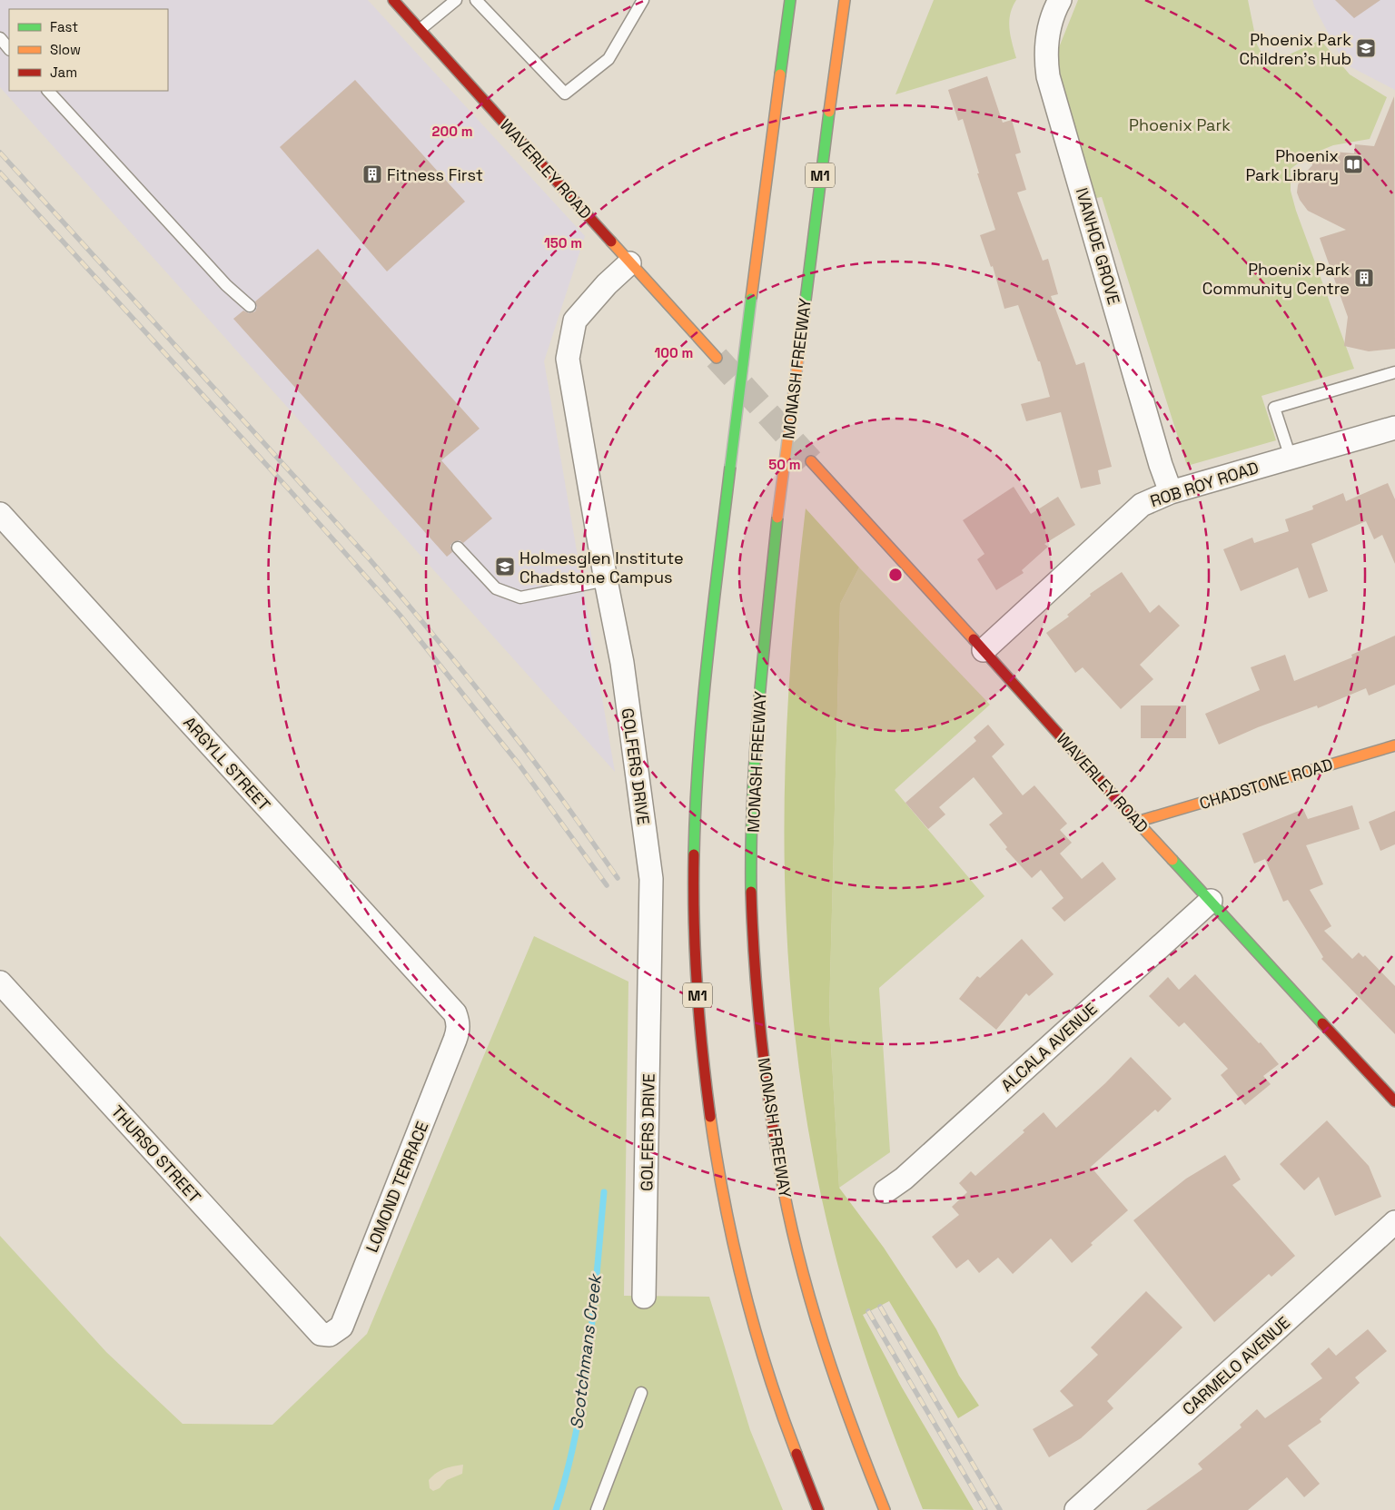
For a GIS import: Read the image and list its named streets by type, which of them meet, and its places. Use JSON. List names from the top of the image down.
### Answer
{
  "streets": {
    "main road": [
      "WAVERLEY ROAD",
      "M1",
      "MONASH FREEWAY",
      "CHADSTONE ROAD"
    ],
    "street": [
      "IVANHOE GROVE",
      "ROB ROY ROAD",
      "ARGYLL STREET",
      "GOLFERS DRIVE",
      "ALCALA AVENUE",
      "THURSO STREET",
      "LOMOND TERRACE",
      "CARMELO AVENUE"
    ]
  },
  "crossings": [
    ["WAVERLEY ROAD", "ROB ROY ROAD"],
    ["WAVERLEY ROAD", "GOLFERS DRIVE"],
    ["WAVERLEY ROAD", "CHADSTONE ROAD"],
    ["WAVERLEY ROAD", "ALCALA AVENUE"],
    ["IVANHOE GROVE", "ROB ROY ROAD"],
    ["ARGYLL STREET", "LOMOND TERRACE"],
    ["THURSO STREET", "LOMOND TERRACE"]
  ],
  "water": ["Scotchmans Creek"],
  "parks": ["Phoenix Park"],
  "places": {
    "school or university": ["Phoenix Park Children's Hub", "Holmesglen Institute Chadstone Campus"],
    "library": ["Phoenix Park Library"],
    "building": ["Fitness First", "Phoenix Park Community Centre"]
  },
  "legend": ["Fast", "Slow", "Jam"],
  "rings": [
    "200 m",
    "150 m",
    "100 m",
    "50 m"
  ]
}
